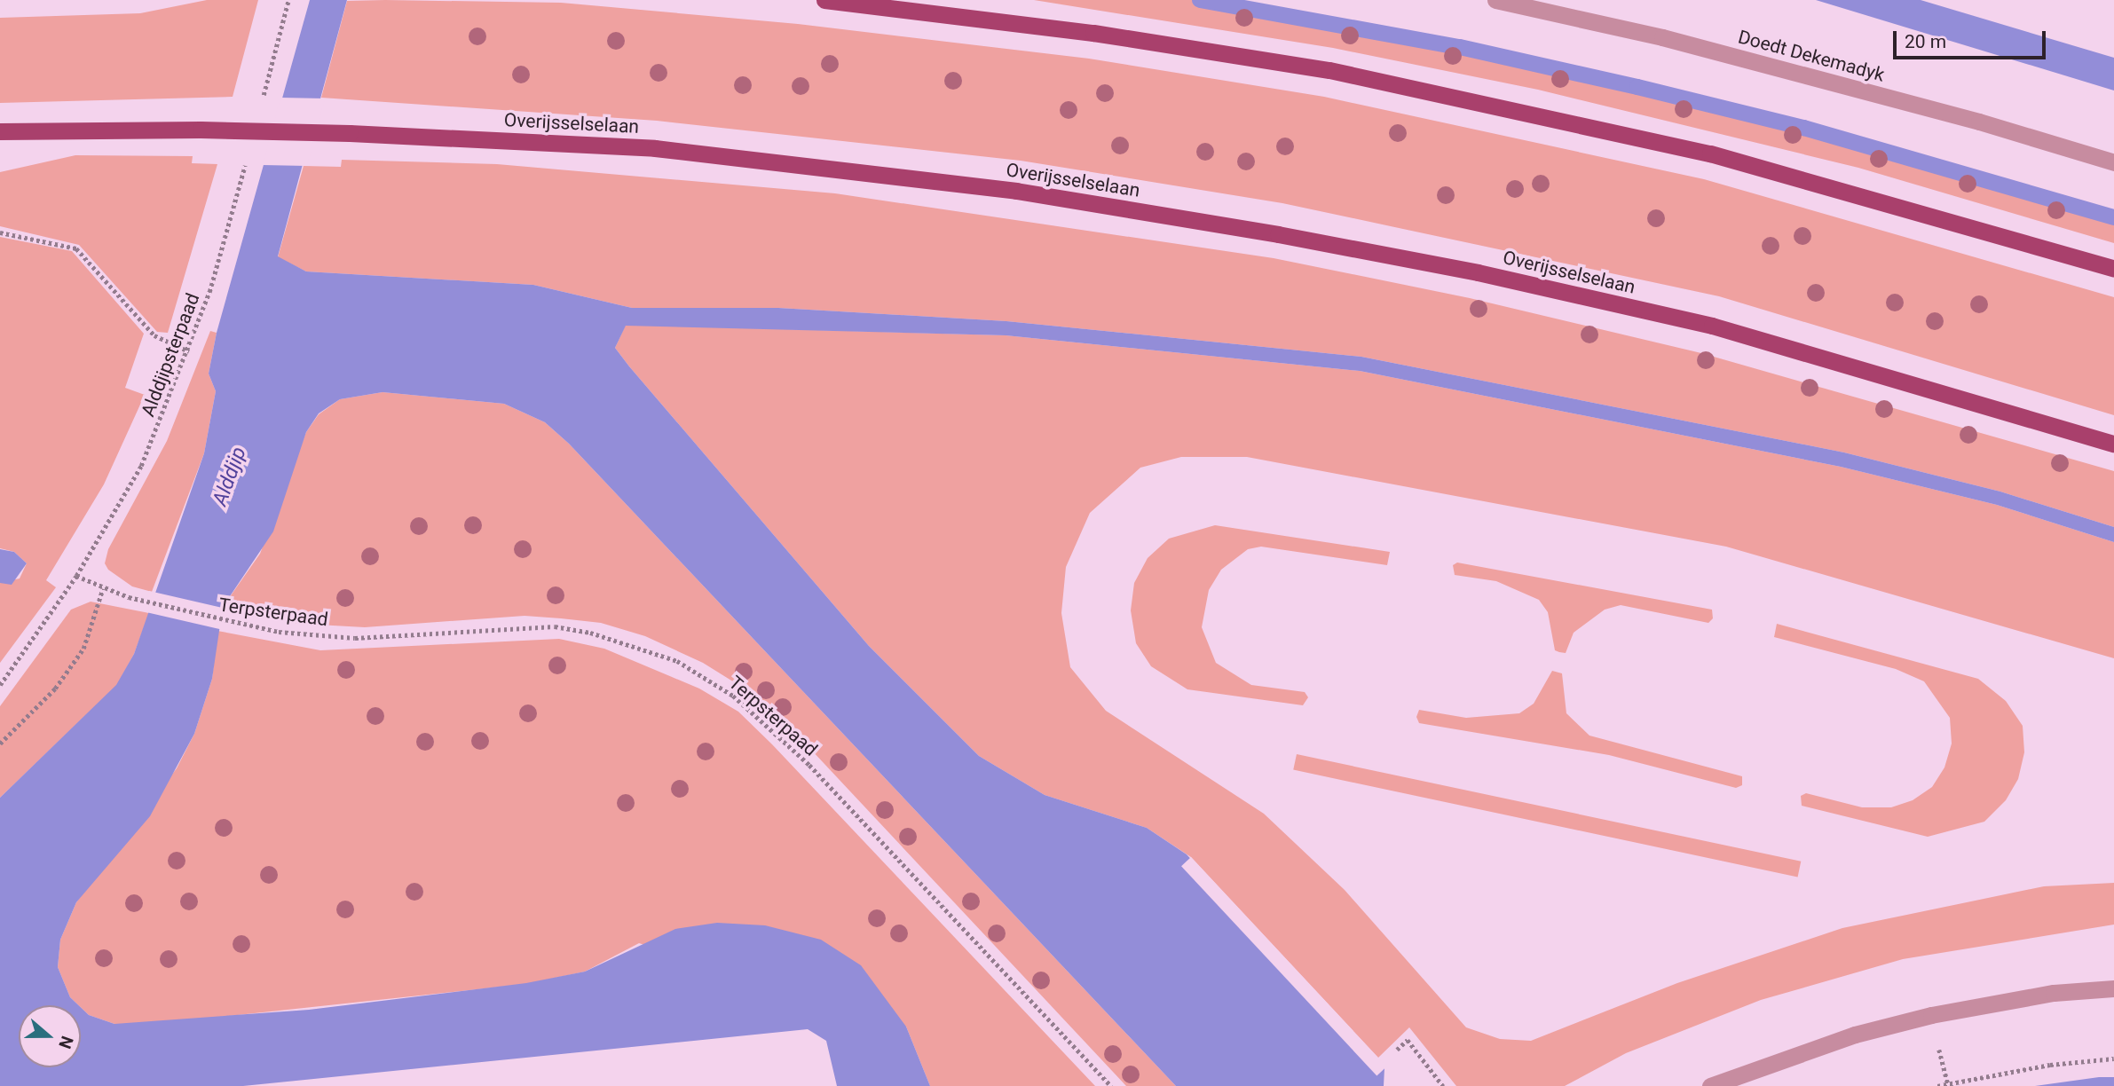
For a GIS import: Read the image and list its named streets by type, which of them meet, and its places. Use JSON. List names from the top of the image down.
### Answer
{
  "streets": {
    "main road": ["Overijsselselaan"],
    "street": ["Doedt Dekemadyk"],
    "path": ["Alddjipsterpaad", "Terpsterpaad"]
  },
  "crossings": [
    ["Alddjipsterpaad", "Terpsterpaad"]
  ],
  "water": ["Alddjip"],
  "scale_bar": "20 m",
  "north": "right"
}
